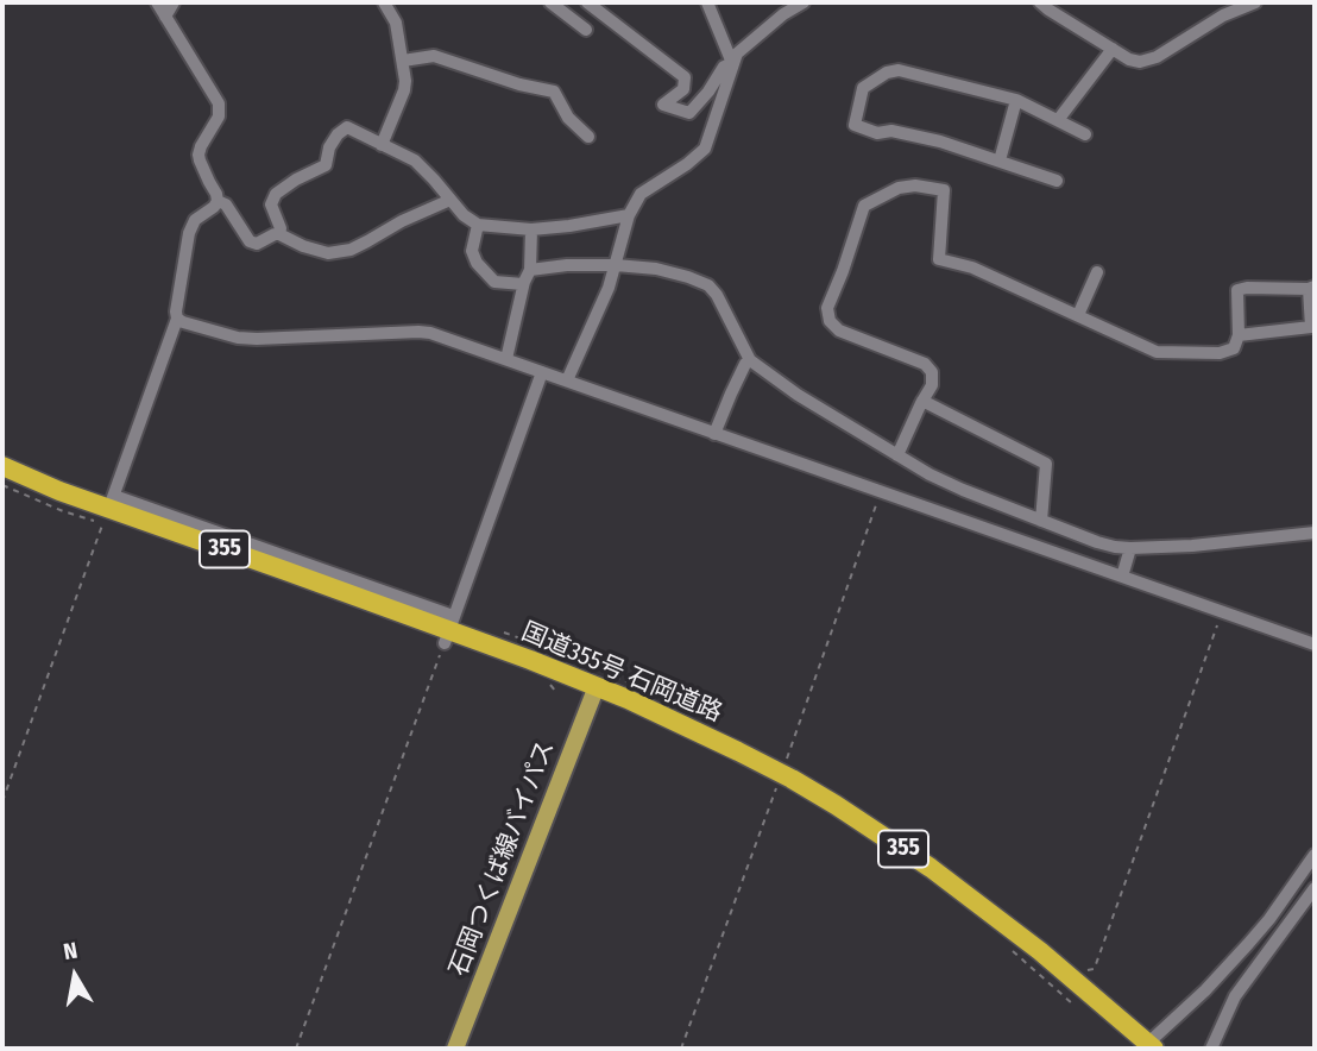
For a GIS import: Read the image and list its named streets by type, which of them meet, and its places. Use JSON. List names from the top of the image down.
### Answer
{
  "streets": {
    "highway": ["355", "国道355号 石岡道路"],
    "main road": ["石岡つくば線バイパス"]
  },
  "crossings": [
    ["国道355号 石岡道路", "石岡つくば線バイパス"]
  ],
  "north": "top"
}
